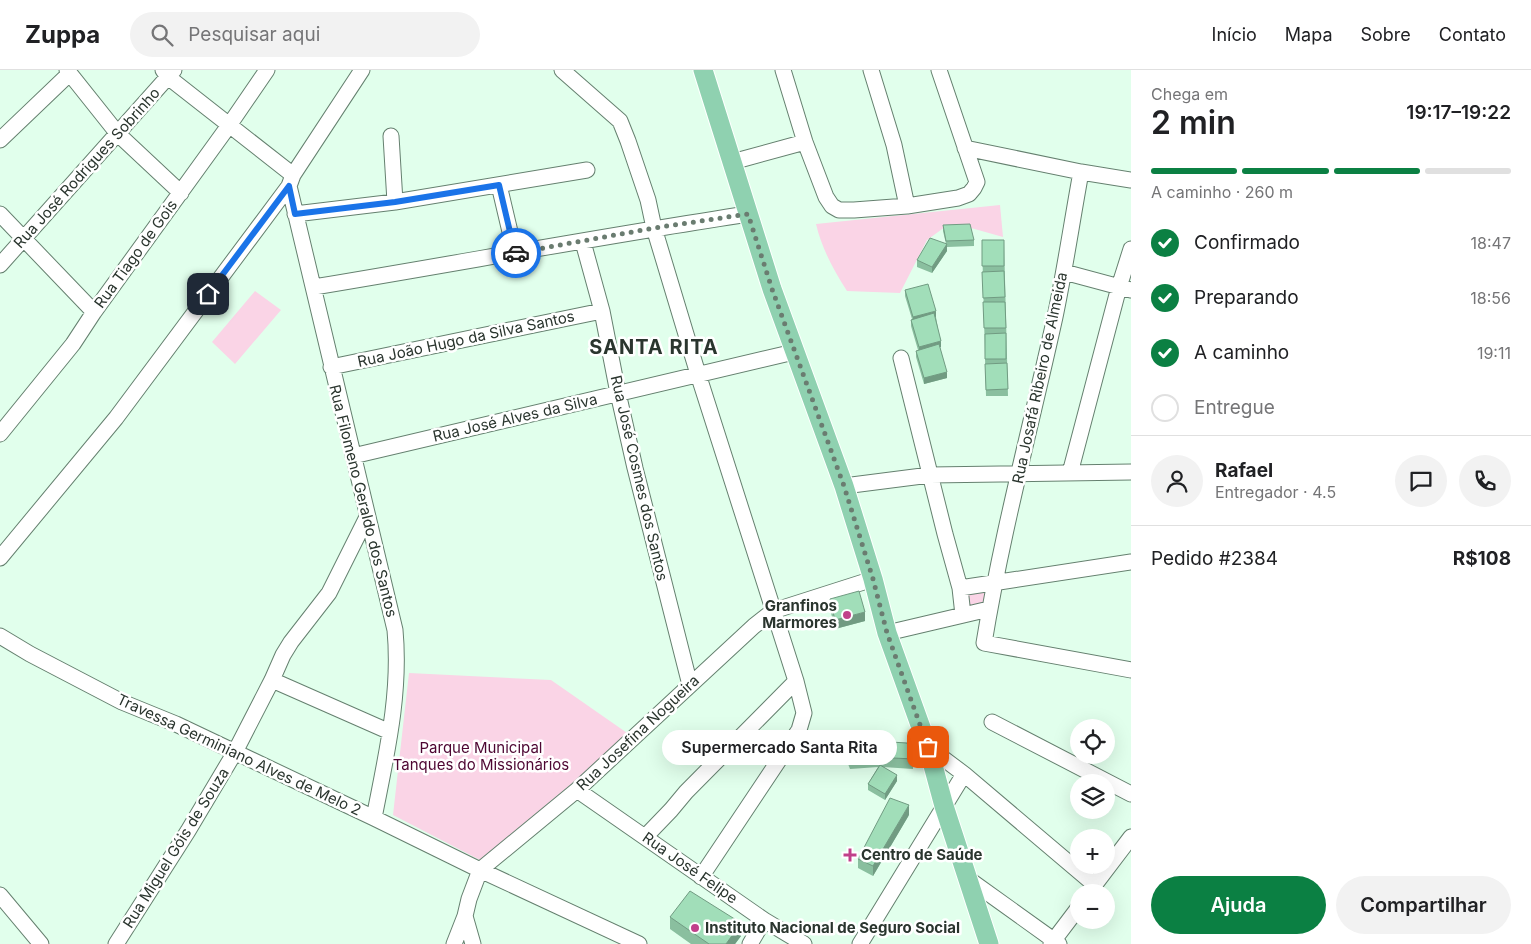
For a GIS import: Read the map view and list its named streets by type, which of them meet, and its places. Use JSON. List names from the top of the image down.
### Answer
{
  "streets": {
    "street": [
      "Rua José Rodrigues Sobrinho",
      "Rua Tiago de Gois",
      "Rua João Hugo da Silva Santos",
      "Rua Josafá Ribeiro de Almeida",
      "Rua José Alves da Silva",
      "Rua José Cosmes dos Santos",
      "Rua Filomeno Geraldo dos Santos",
      "Rua Josefina Nogueira",
      "Travessa Germiniano Alves de Melo 2",
      "Rua Miguel Góis de Souza",
      "Rua José Felipe"
    ]
  },
  "crossings": [
    ["Rua João Hugo da Silva Santos", "Rua José Cosmes dos Santos"],
    ["Rua João Hugo da Silva Santos", "Rua Filomeno Geraldo dos Santos"],
    ["Rua José Alves da Silva", "Rua José Cosmes dos Santos"],
    ["Rua José Alves da Silva", "Rua Filomeno Geraldo dos Santos"],
    ["Rua José Cosmes dos Santos", "Rua Josefina Nogueira"],
    ["Rua Filomeno Geraldo dos Santos", "Travessa Germiniano Alves de Melo 2"],
    ["Rua Filomeno Geraldo dos Santos", "Rua Miguel Góis de Souza"],
    ["Rua Josefina Nogueira", "Travessa Germiniano Alves de Melo 2"],
    ["Rua Josefina Nogueira", "Rua José Felipe"],
    ["Travessa Germiniano Alves de Melo 2", "Rua Miguel Góis de Souza"]
  ],
  "districts": ["SANTA RITA"],
  "parks": ["Parque Municipal Tanques do Missionários"],
  "places": {
    "other": ["Granfinos Marmores", "Supermercado Santa Rita", "Instituto Nacional de Seguro Social"],
    "health": ["Centro de Saúde"]
  },
  "page": {
    "header": "Zuppa",
    "search": "Pesquisar aqui",
    "nav": [
      "Início",
      "Mapa",
      "Sobre",
      "Contato"
    ],
    "heading": ["2 min", "Chega em", "19:17–19:22"],
    "panel": [
      "Rafael",
      "Entregador · 4.5",
      "Pedido #2384",
      "R$108"
    ],
    "bar": "A caminho · 260 m",
    "list": [
      ["Confirmado", "18:47"],
      ["Preparando", "18:56"],
      ["A caminho", "19:11"],
      "Entregue"
    ],
    "map_buttons": ["+", "−"],
    "bubble": "Supermercado Santa Rita",
    "buttons": ["Ajuda", "Compartilhar"]
  }
}
